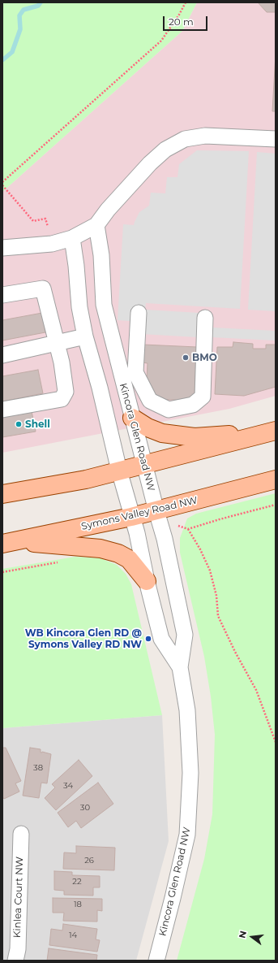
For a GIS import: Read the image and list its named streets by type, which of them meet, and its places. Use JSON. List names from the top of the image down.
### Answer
{
  "streets": {
    "main road": ["Symons Valley Road NW"],
    "street": ["Kincora Glen Road NW", "Kinlea Court NW"]
  },
  "crossings": [
    ["Kincora Glen Road NW", "Symons Valley Road NW"]
  ],
  "places": ["BMO", "Shell", "WB Kincora Glen RD @ Symons Valley RD NW"],
  "house_numbers": [
    "38",
    "34",
    "30",
    "26",
    "22",
    "18",
    "14"
  ],
  "scale_bar": "20 m",
  "north": "left"
}
